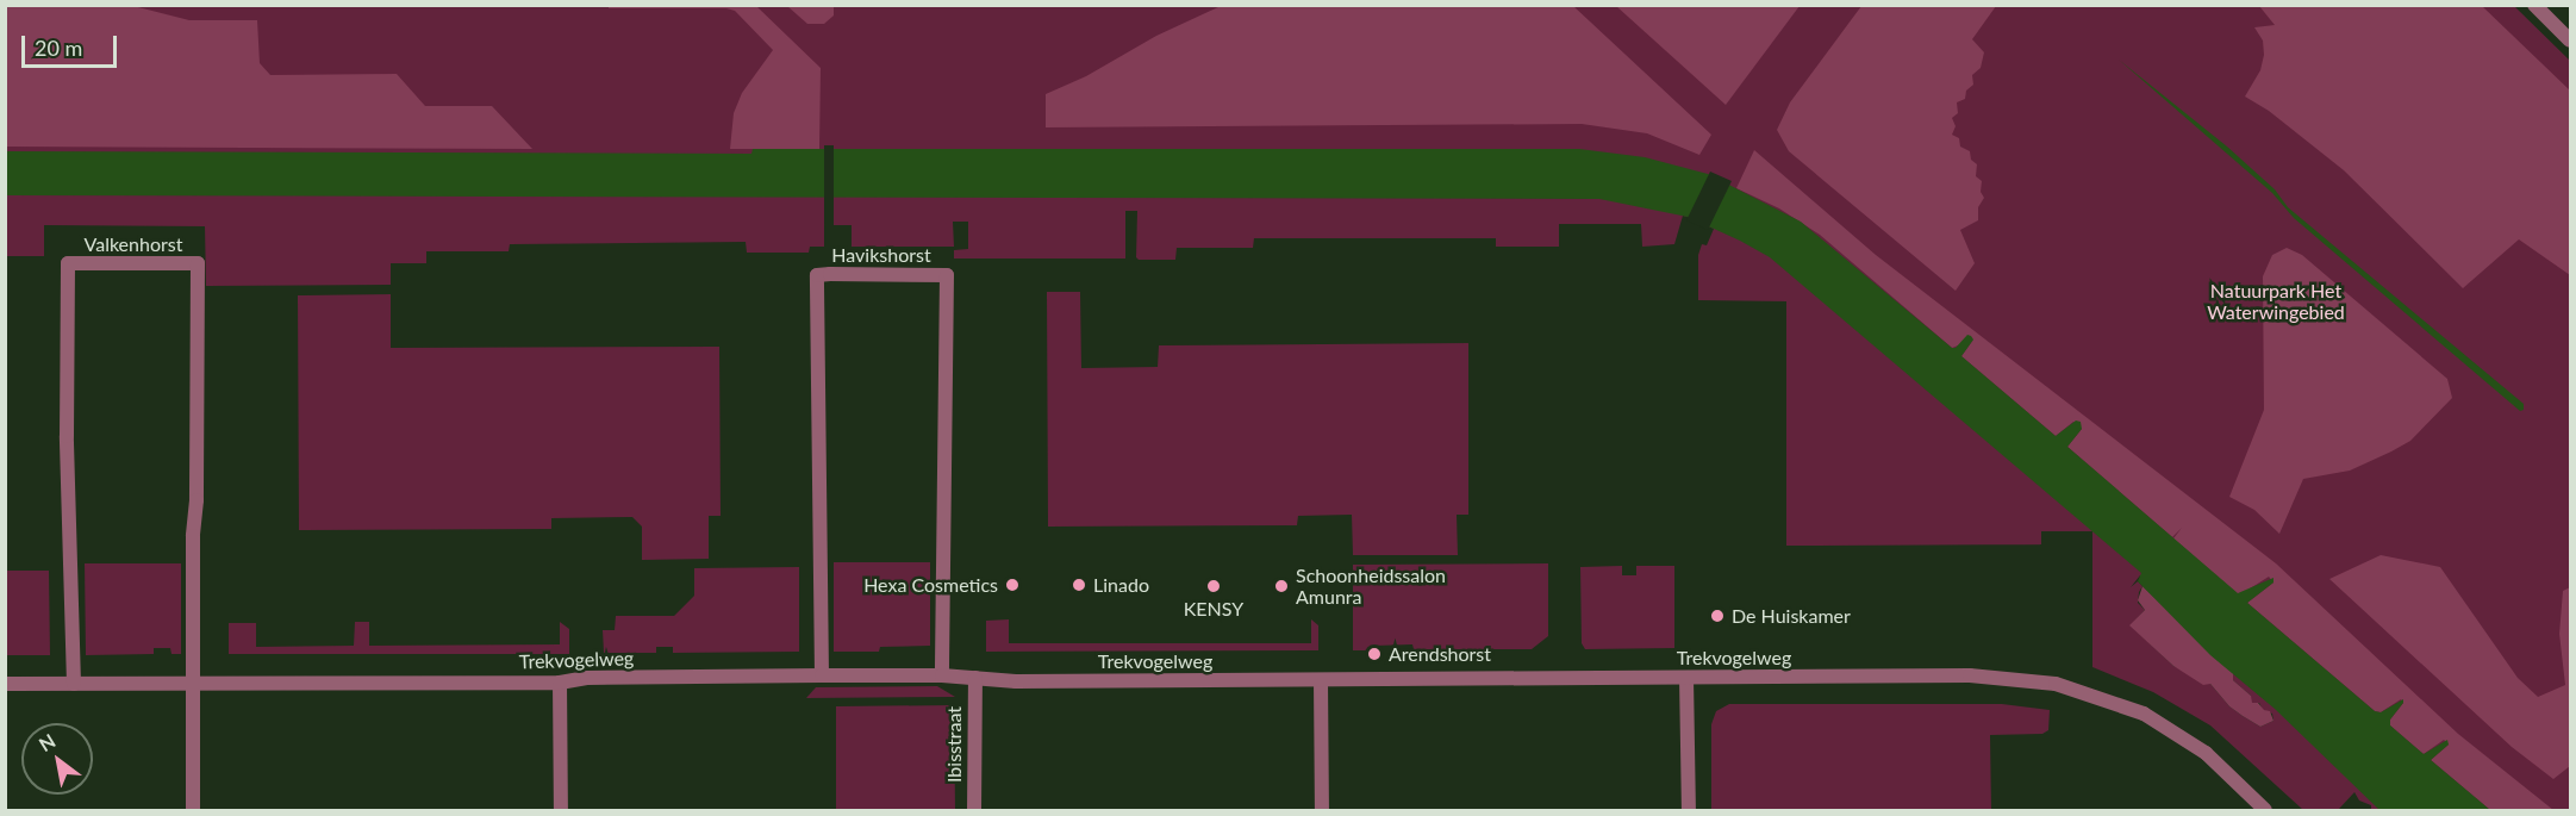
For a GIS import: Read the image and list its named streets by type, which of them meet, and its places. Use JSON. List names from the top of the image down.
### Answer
{
  "streets": {
    "street": [
      "Valkenhorst",
      "Havikshorst",
      "Trekvogelweg",
      "Ibisstraat"
    ]
  },
  "crossings": [
    ["Valkenhorst", "Trekvogelweg"],
    ["Havikshorst", "Trekvogelweg"],
    ["Trekvogelweg", "Ibisstraat"]
  ],
  "parks": ["Natuurpark Het Waterwingebied"],
  "places": [
    "Hexa Cosmetics",
    "Linado",
    "KENSY",
    "Schoonheidssalon Amunra",
    "De Huiskamer",
    "Arendshorst"
  ],
  "scale_bar": "20 m",
  "north": "top left"
}
